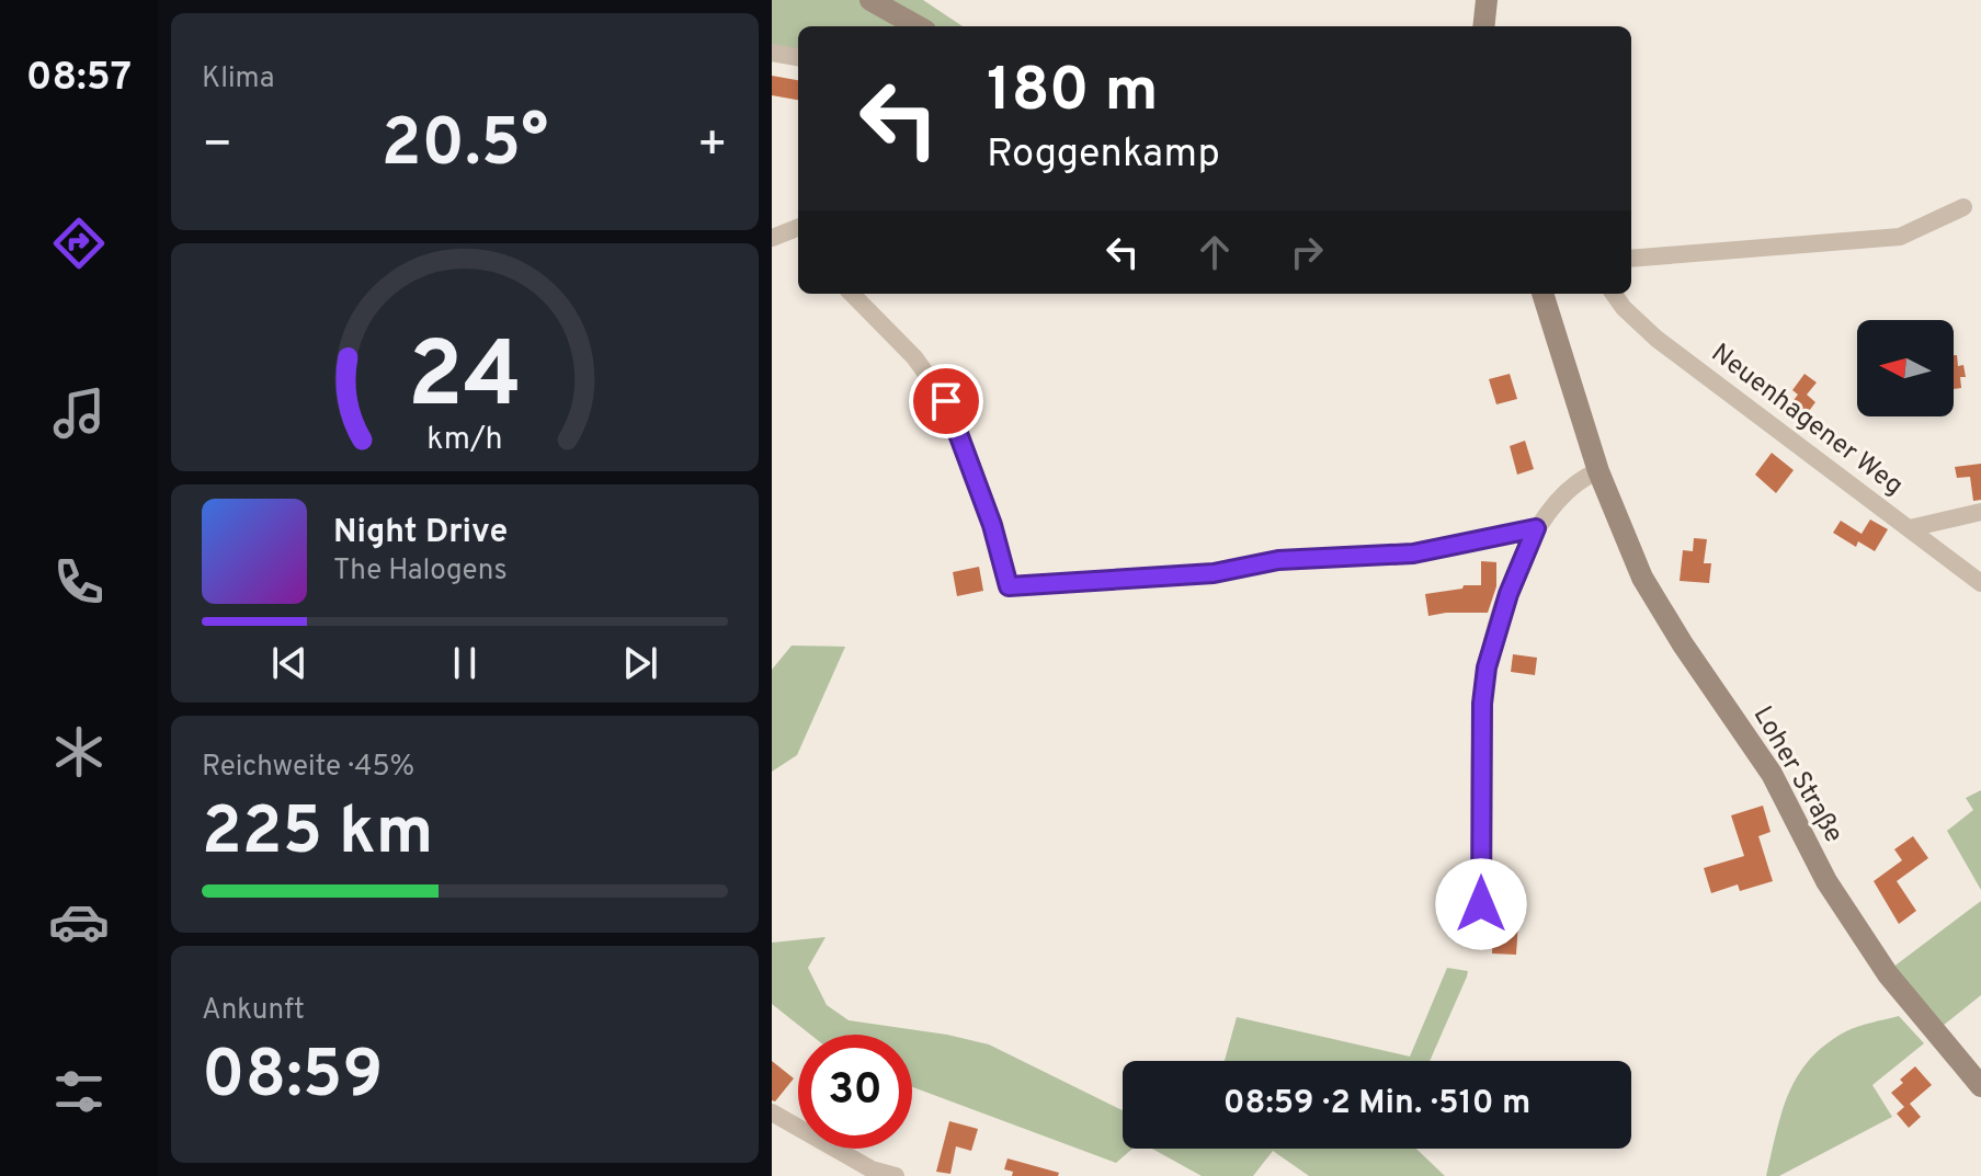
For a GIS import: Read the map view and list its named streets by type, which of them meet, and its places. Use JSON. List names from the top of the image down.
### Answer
{
  "streets": {
    "street": ["Neuenhagener Weg", "Loher Straße"]
  },
  "north": "left",
  "page": {
    "tabs": "08:57",
    "tile": [
      "Klima",
      ["Reichweite · 45%", "225 km"],
      ["Ankunft", "08:59"]
    ],
    "turn": ["180 m", "Roggenkamp"],
    "heat": ["−", "20.5°", "+"],
    "song": ["Night Drive", "The Halogens"],
    "limit": "30",
    "trip": "08:59 · 2 Min. · 510 m",
    "gauge": ["24", "km/h"]
  }
}
